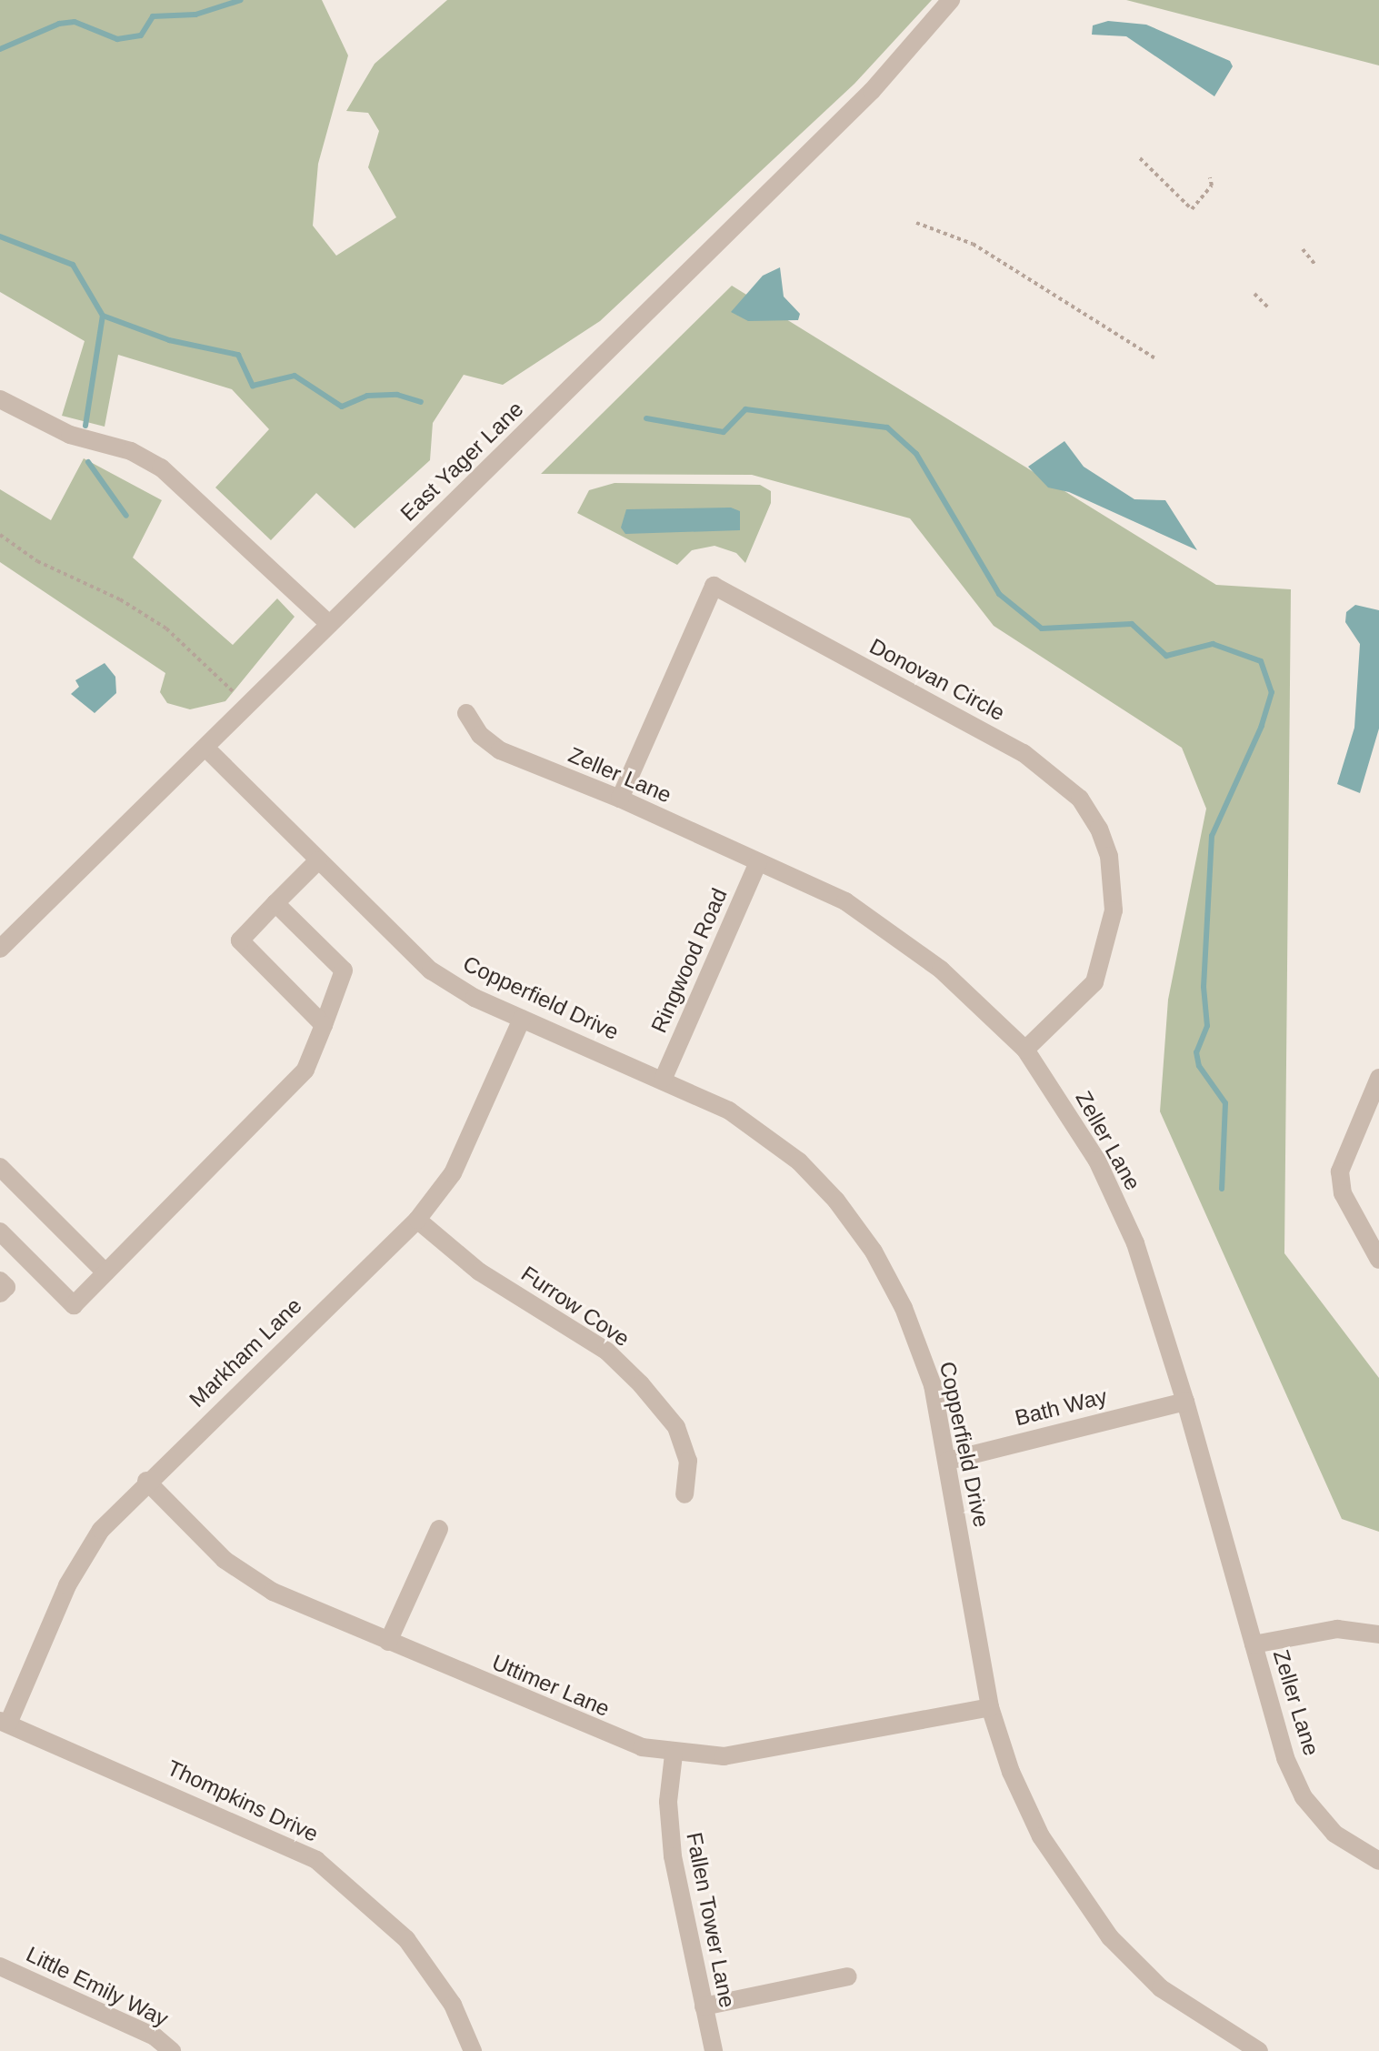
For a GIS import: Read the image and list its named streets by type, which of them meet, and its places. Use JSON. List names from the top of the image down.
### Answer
{
  "streets": {
    "street": [
      "East Yager Lane",
      "Donovan Circle",
      "Zeller Lane",
      "Ringwood Road",
      "Copperfield Drive",
      "Furrow Cove",
      "Markham Lane",
      "Bath Way",
      "Uttimer Lane",
      "Thompkins Drive",
      "Fallen Tower Lane",
      "Little Emily Way"
    ]
  },
  "crossings": [
    ["East Yager Lane", "Copperfield Drive"],
    ["Donovan Circle", "Zeller Lane"],
    ["Zeller Lane", "Ringwood Road"],
    ["Zeller Lane", "Bath Way"],
    ["Ringwood Road", "Copperfield Drive"],
    ["Copperfield Drive", "Markham Lane"],
    ["Copperfield Drive", "Bath Way"],
    ["Copperfield Drive", "Uttimer Lane"],
    ["Furrow Cove", "Markham Lane"],
    ["Markham Lane", "Uttimer Lane"],
    ["Markham Lane", "Thompkins Drive"],
    ["Uttimer Lane", "Fallen Tower Lane"]
  ]
}
